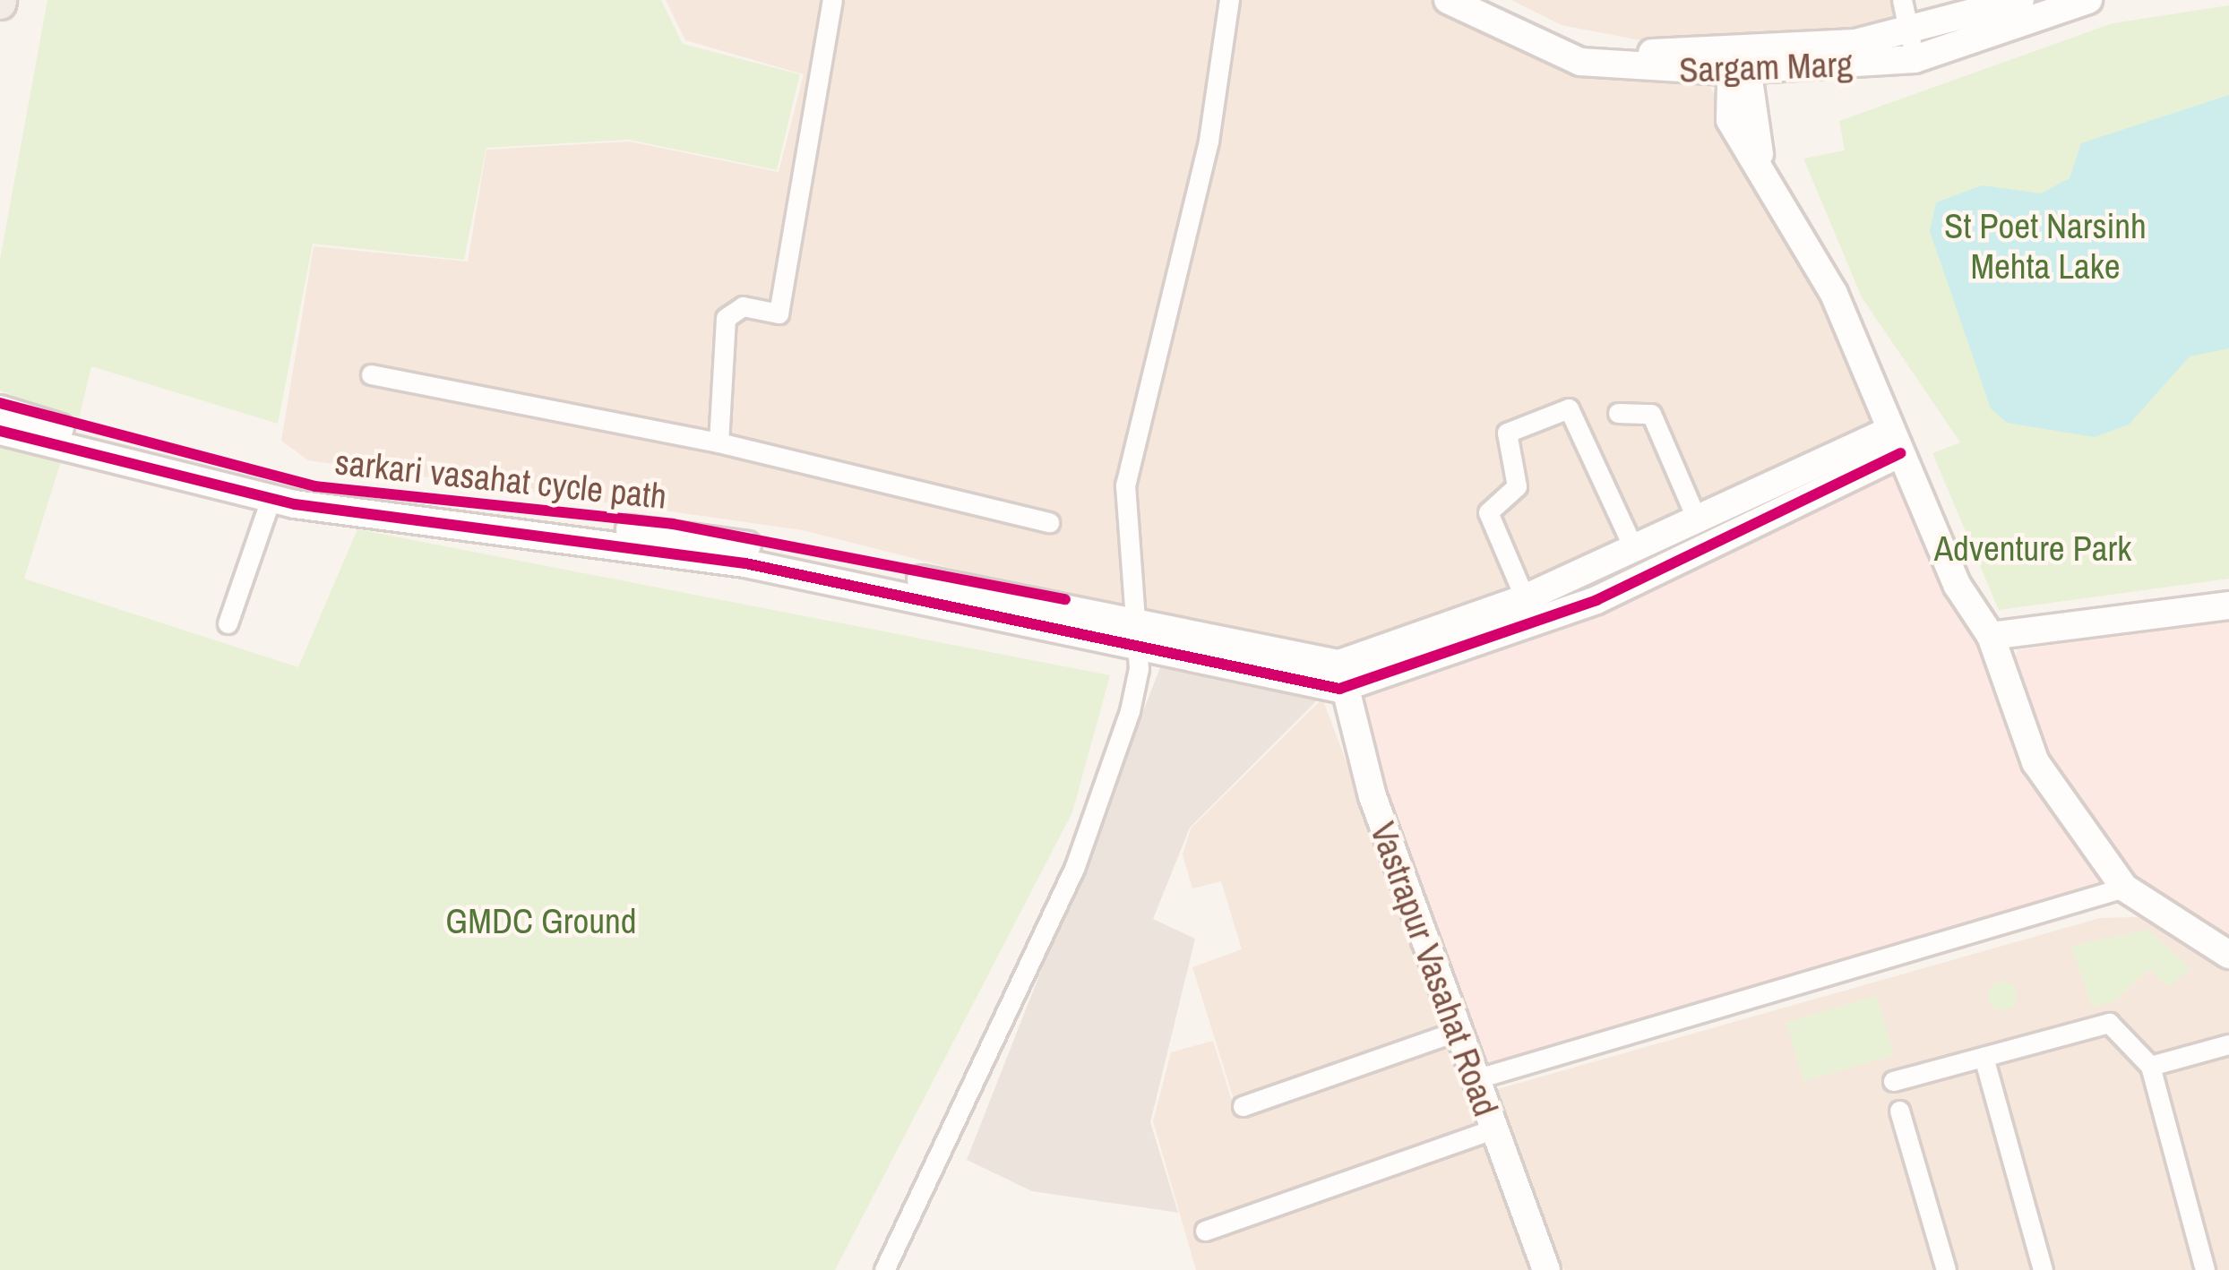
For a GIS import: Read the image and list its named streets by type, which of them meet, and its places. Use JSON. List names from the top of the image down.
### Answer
{
  "streets": {
    "street": ["Sargam Marg", "Vastrapur Vasahat Road"],
    "cycle path": ["sarkari vasahat cycle path"]
  },
  "parks": ["St Poet Narsinh Mehta Lake", "Adventure Park", "GMDC Ground"]
}
